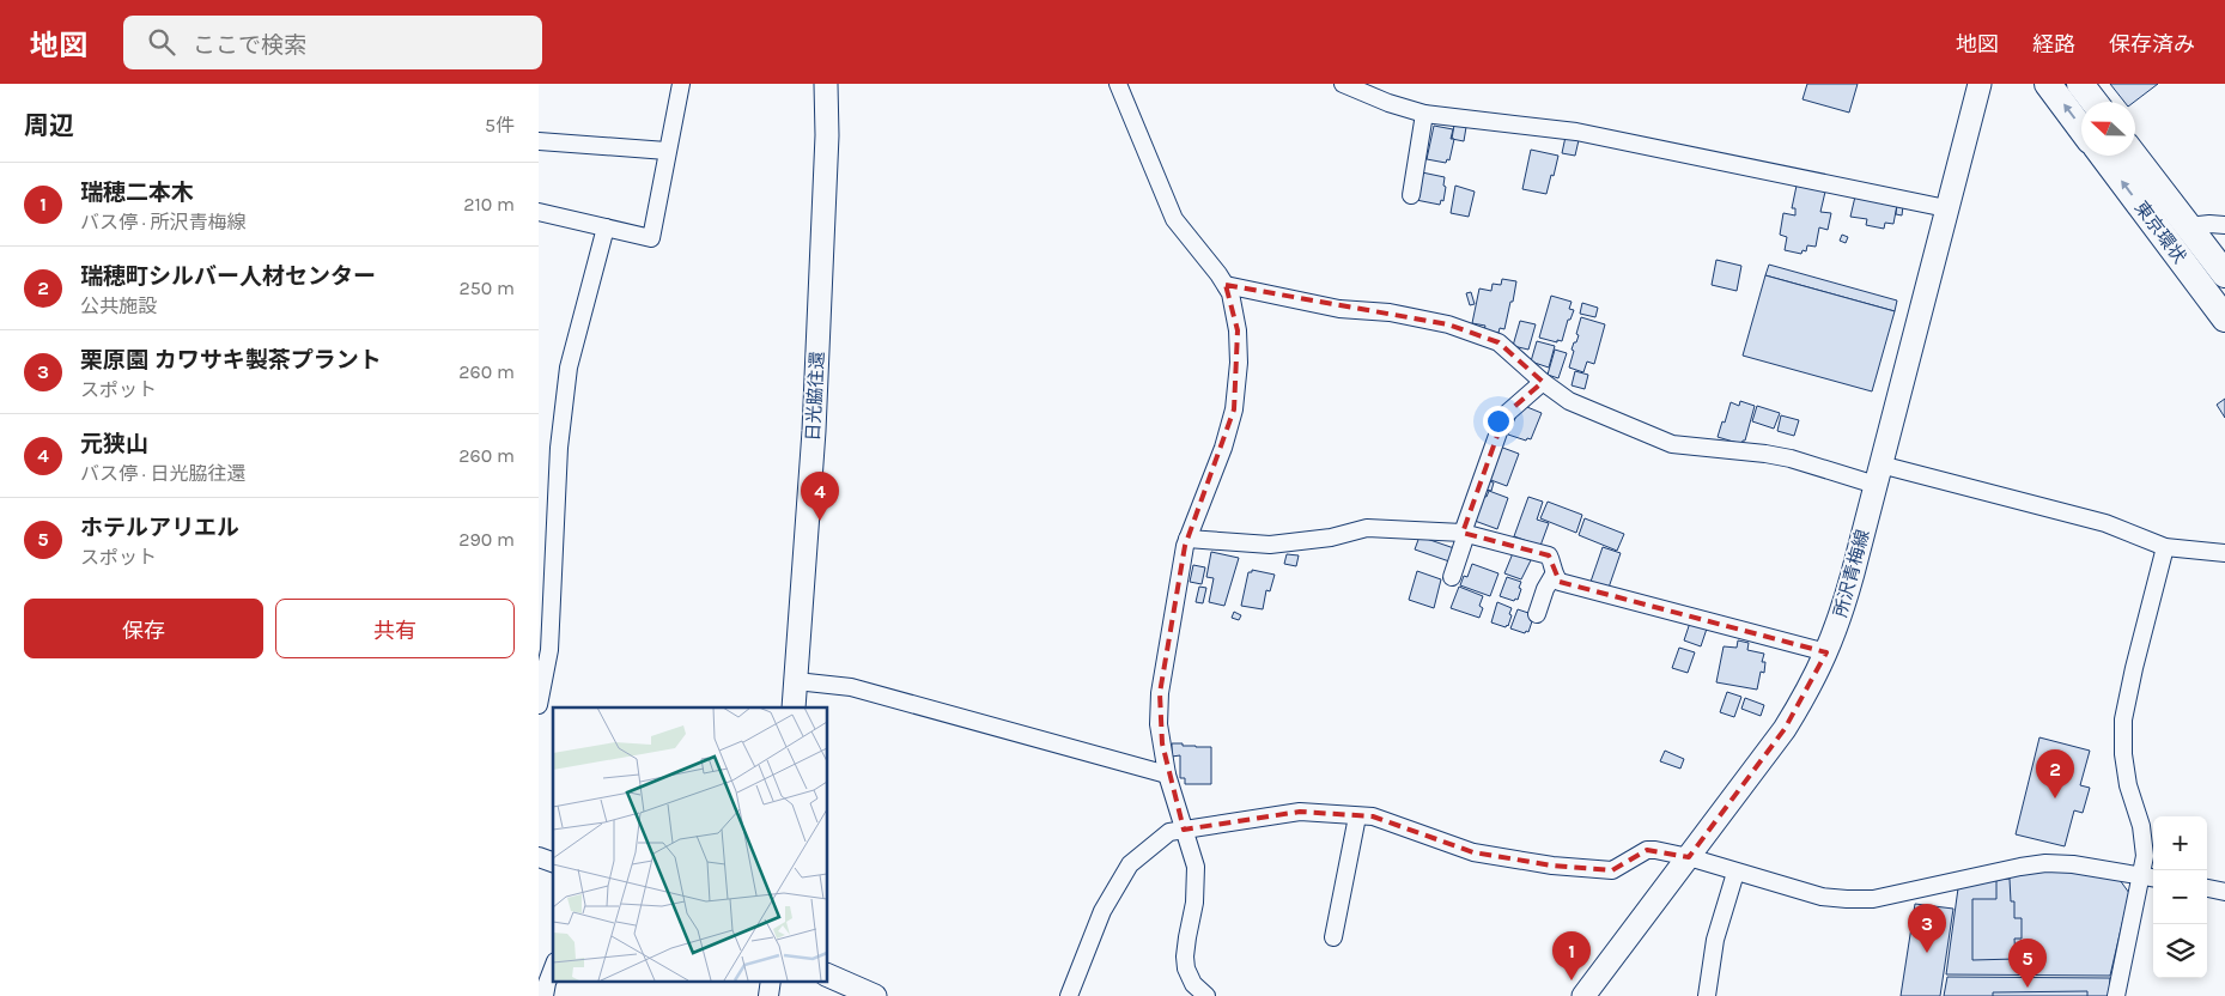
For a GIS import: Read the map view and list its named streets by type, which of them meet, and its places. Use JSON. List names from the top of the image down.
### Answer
{
  "streets": {
    "highway": ["東京環状"],
    "main road": ["日光脇往還", "所沢青梅線"]
  },
  "north": "left",
  "page": {
    "header": "地図",
    "search": "ここで検索",
    "nav": ["地図", "経路", "保存済み"],
    "heading": ["周辺", "5件"],
    "list": [
      {
        "mark": "1",
        "name": "瑞穂二本木",
        "note": "バス停 · 所沢青梅線",
        "value": "210 m"
      },
      {
        "mark": "2",
        "name": "瑞穂町シルバー人材センター",
        "note": "公共施設",
        "value": "250 m"
      },
      {
        "mark": "3",
        "name": "栗原園 カワサキ製茶プラント",
        "note": "スポット",
        "value": "260 m"
      },
      {
        "mark": "4",
        "name": "元狭山",
        "note": "バス停 · 日光脇往還",
        "value": "260 m"
      },
      {
        "mark": "5",
        "name": "ホテルアリエル",
        "note": "スポット",
        "value": "290 m"
      }
    ],
    "pins": [
      "4",
      "2",
      "3",
      "1",
      "5"
    ],
    "buttons": ["保存", "共有"],
    "map_buttons": ["+", "−"]
  }
}
